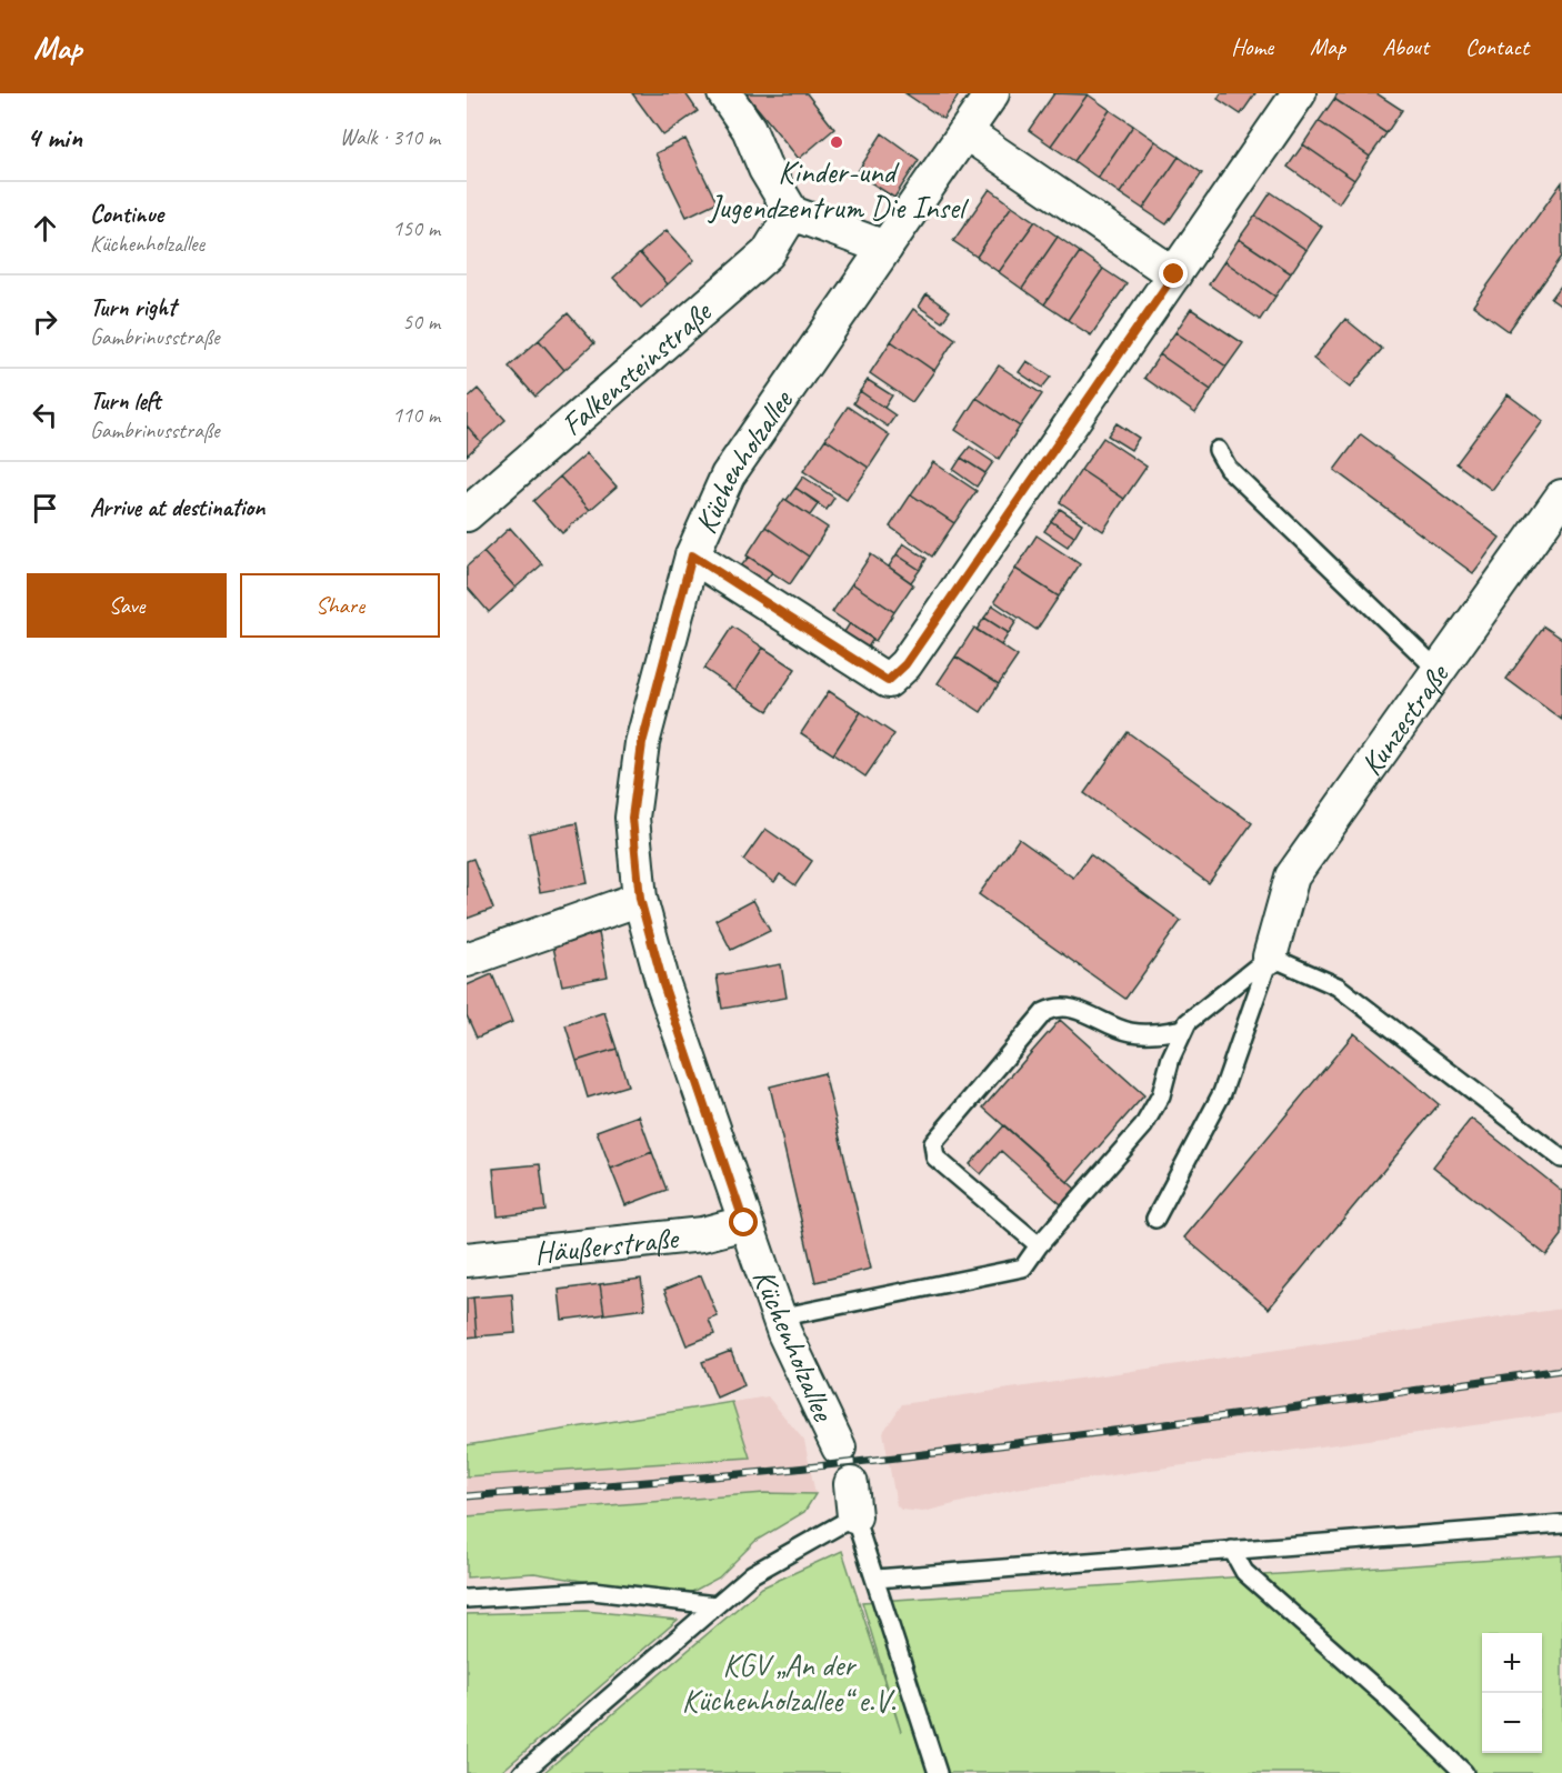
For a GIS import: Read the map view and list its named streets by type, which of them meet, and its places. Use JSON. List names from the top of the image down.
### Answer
{
  "streets": {
    "street": [
      "Falkensteinstraße",
      "Küchenholzallee",
      "Kunzestraße",
      "Häußerstraße"
    ]
  },
  "crossings": [
    ["Küchenholzallee", "Häußerstraße"]
  ],
  "parks": ["KGV „An der Küchenholzallee“ e.V."],
  "places": ["Kinder-und Jugendzentrum Die Insel"],
  "page": {
    "header": "Map",
    "nav": [
      "Home",
      "Map",
      "About",
      "Contact"
    ],
    "heading": ["4 min", "Walk · 310 m"],
    "list": [
      ["Continue", "Küchenholzallee", "150 m"],
      ["Turn right", "Gambrinusstraße", "50 m"],
      ["Turn left", "Gambrinusstraße", "110 m"],
      "Arrive at destination"
    ],
    "buttons": ["Save", "Share"],
    "map_buttons": ["+", "−"]
  }
}
